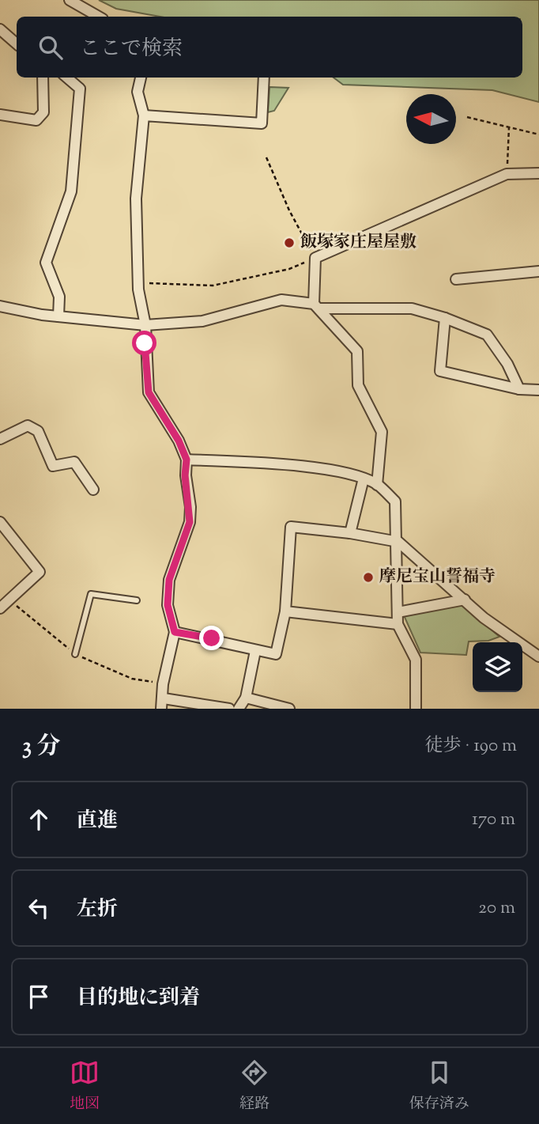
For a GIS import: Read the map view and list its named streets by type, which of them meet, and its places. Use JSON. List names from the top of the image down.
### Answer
{
  "places": ["飯塚家庄屋屋敷", "摩尼宝山誓福寺"],
  "north": "left",
  "page": {
    "search": "ここで検索",
    "heading": ["3 分", "徒歩 · 190 m"],
    "list": [
      ["直進", "170 m"],
      ["左折", "20 m"],
      "目的地に到着"
    ],
    "nav": ["地図", "経路", "保存済み"]
  }
}
